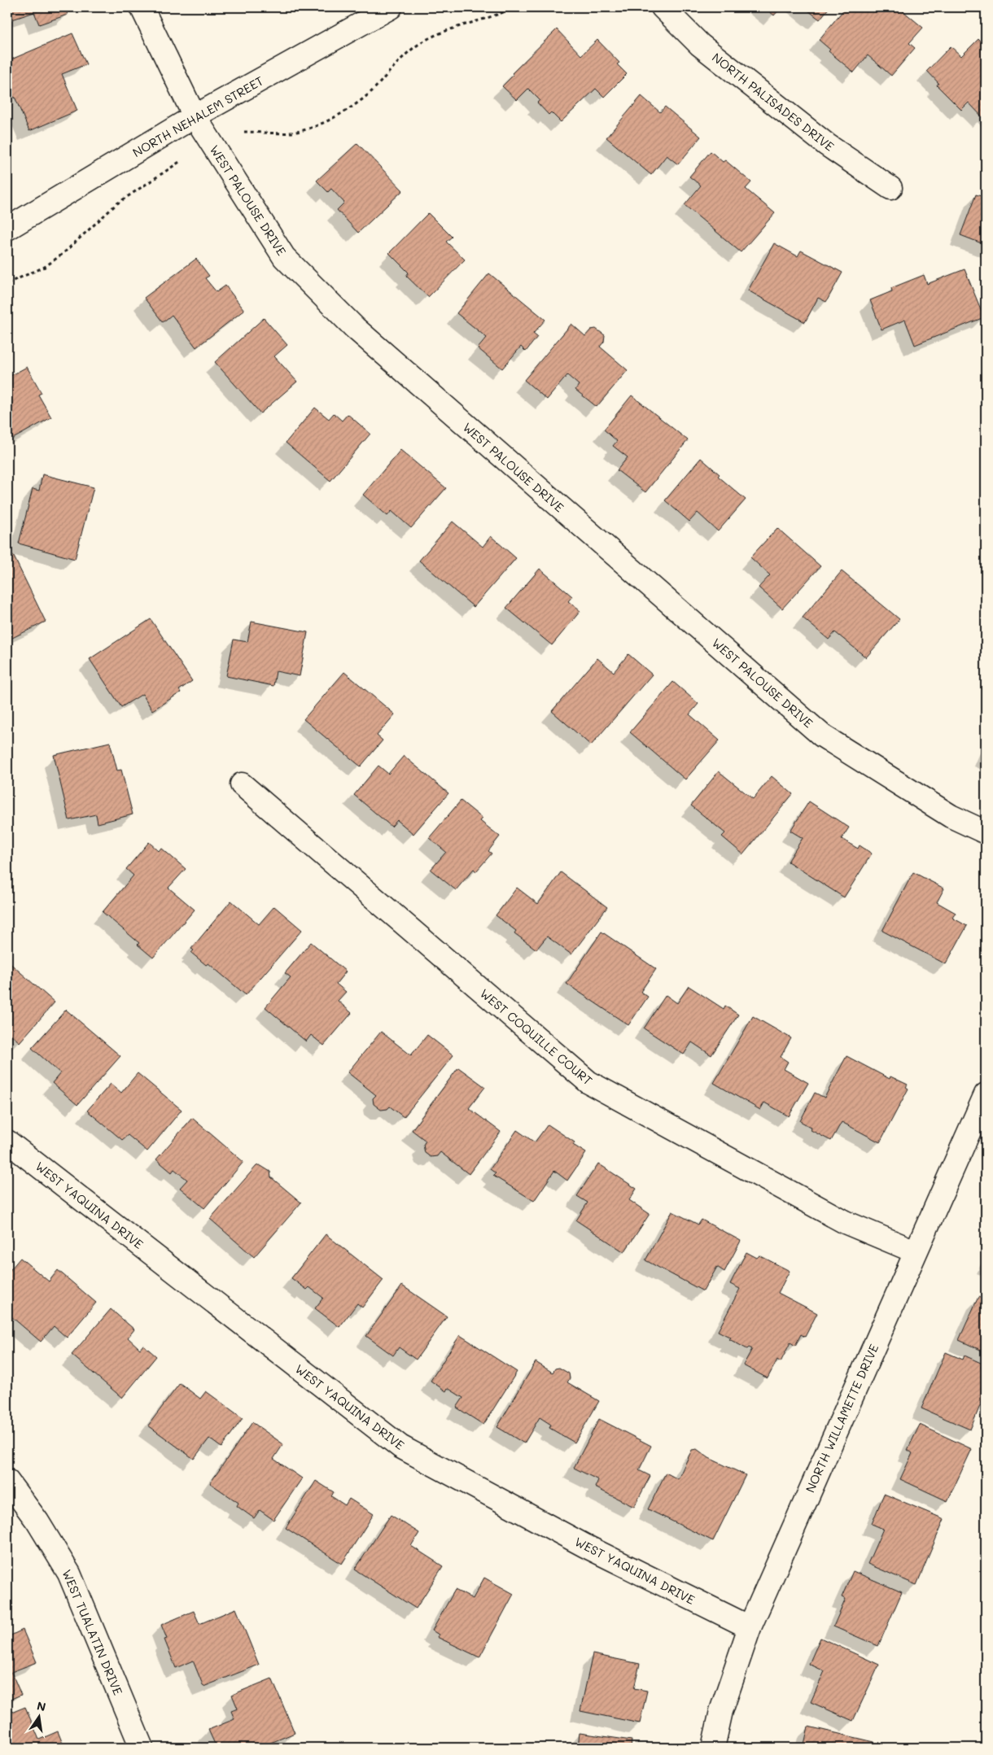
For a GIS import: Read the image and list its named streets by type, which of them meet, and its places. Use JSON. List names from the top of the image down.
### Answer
{
  "streets": {
    "street": [
      "NORTH PALISADES DRIVE",
      "NORTH NEHALEM STREET",
      "WEST PALOUSE DRIVE",
      "WEST COQUILLE COURT",
      "WEST YAQUINA DRIVE",
      "NORTH WILLAMETTE DRIVE",
      "WEST TUALATIN DRIVE"
    ]
  },
  "crossings": [
    ["NORTH NEHALEM STREET", "WEST PALOUSE DRIVE"],
    ["WEST COQUILLE COURT", "NORTH WILLAMETTE DRIVE"],
    ["WEST YAQUINA DRIVE", "NORTH WILLAMETTE DRIVE"]
  ],
  "north": "top"
}
